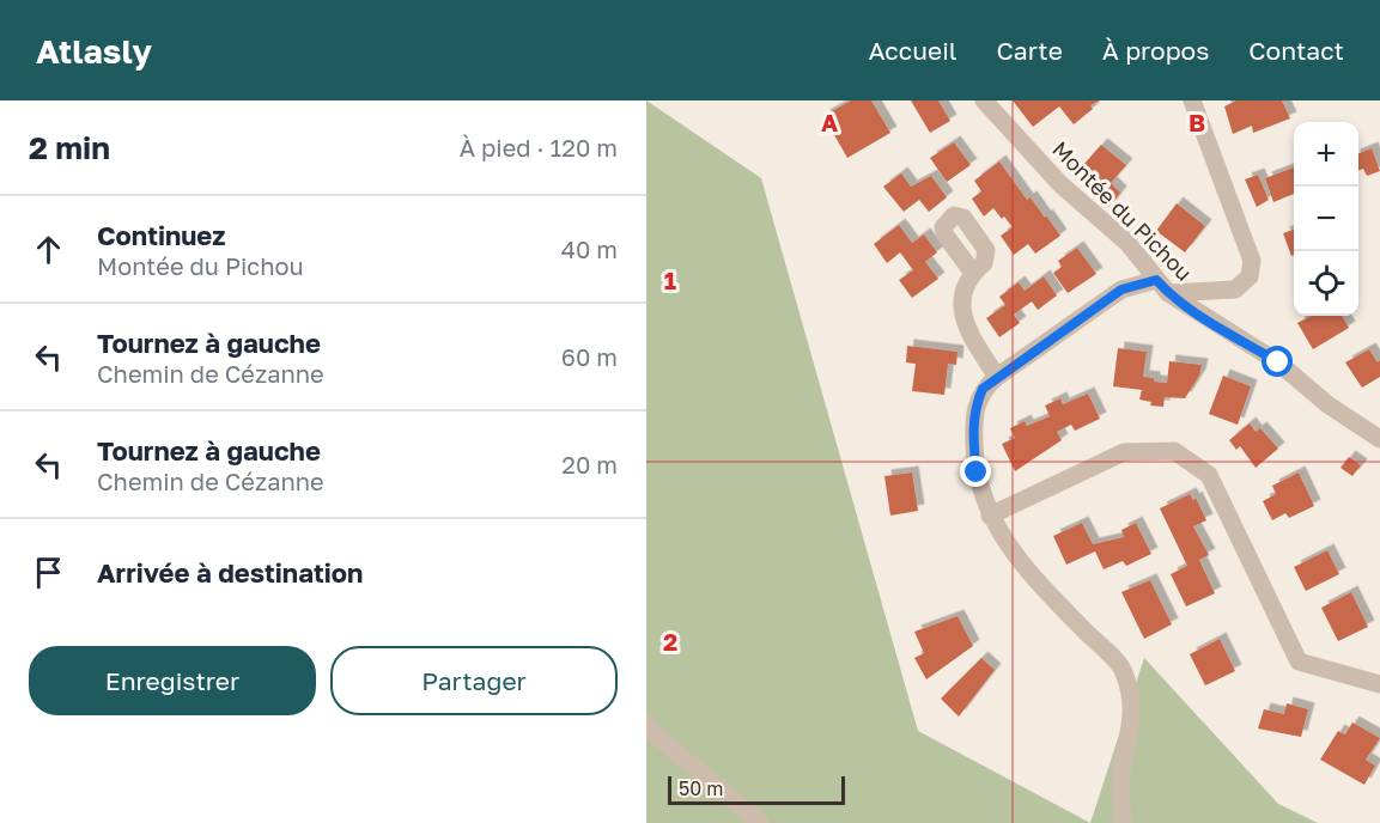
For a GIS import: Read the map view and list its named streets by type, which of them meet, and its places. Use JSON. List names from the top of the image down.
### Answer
{
  "streets": {
    "street": ["Montée du Pichou"]
  },
  "scale_bar": "50 m",
  "page": {
    "header": "Atlasly",
    "nav": [
      "Accueil",
      "Carte",
      "À propos",
      "Contact"
    ],
    "heading": ["2 min", "À pied · 120 m"],
    "map_buttons": ["+", "−"],
    "list": [
      ["Continuez", "Montée du Pichou", "40 m"],
      ["Tournez à gauche", "Chemin de Cézanne", "60 m"],
      ["Tournez à gauche", "Chemin de Cézanne", "20 m"],
      "Arrivée à destination"
    ],
    "buttons": ["Enregistrer", "Partager"],
    "scale": "50 m"
  },
  "grid": {
    "columns": ["A", "B"],
    "rows": ["1", "2"]
  }
}
